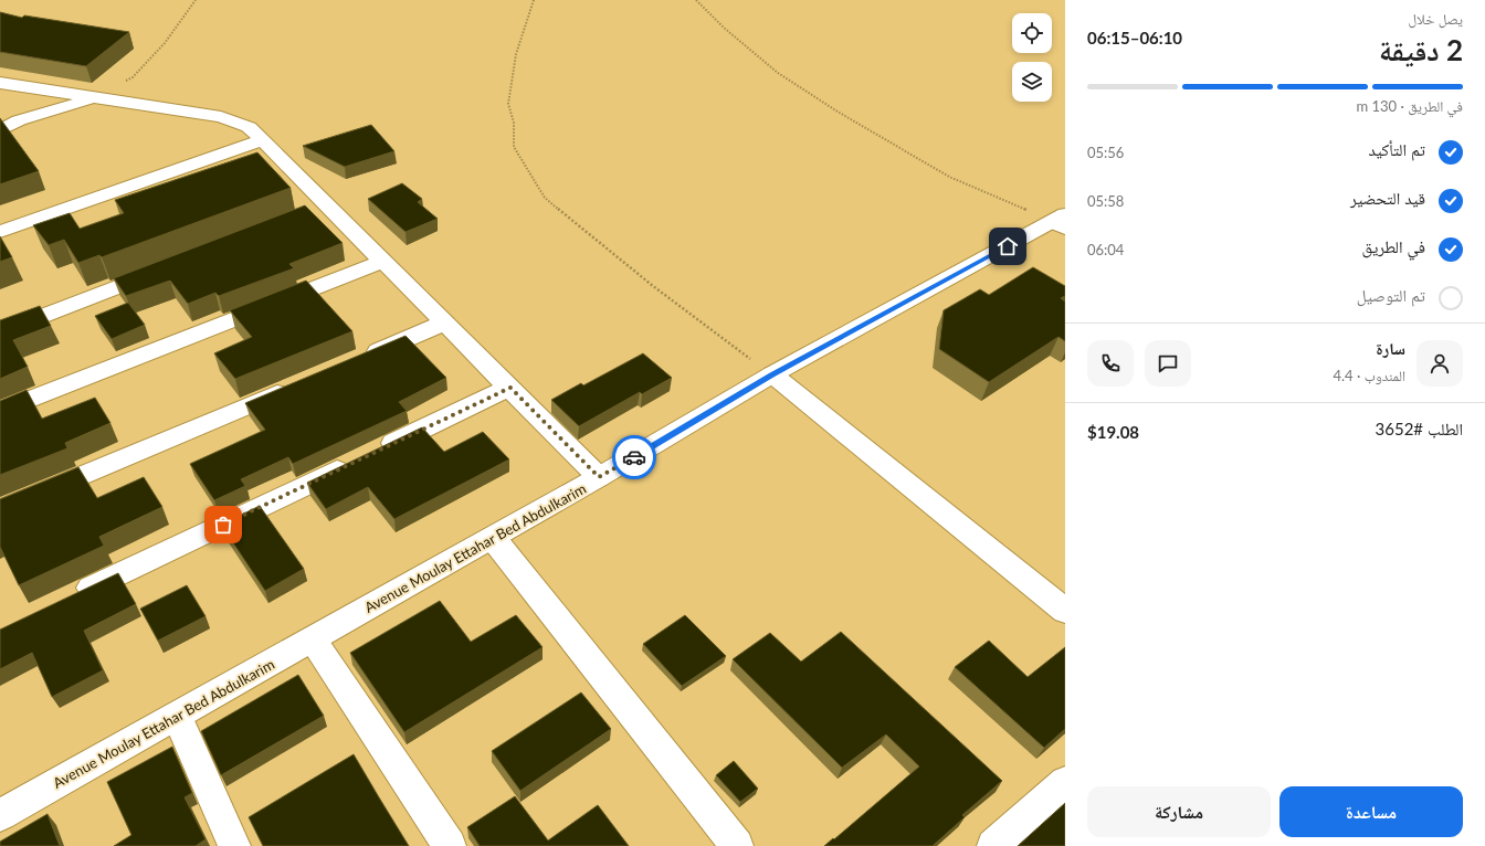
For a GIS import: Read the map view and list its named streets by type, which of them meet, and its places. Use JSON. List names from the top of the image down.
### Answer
{
  "streets": {
    "street": ["Avenue Moulay Ettahar Bed Abdulkarim"]
  },
  "page": {
    "heading": ["2 دقيقة", "يصل خلال", "06:10–06:15"],
    "panel": [
      "سارة",
      "المندوب · 4.4",
      "الطلب #3652",
      "$19.08"
    ],
    "bar": "في الطريق · 130 m",
    "list": [
      ["تم التأكيد", "05:56"],
      ["قيد التحضير", "05:58"],
      ["في الطريق", "06:04"],
      "تم التوصيل"
    ],
    "buttons": ["مساعدة", "مشاركة"]
  }
}
